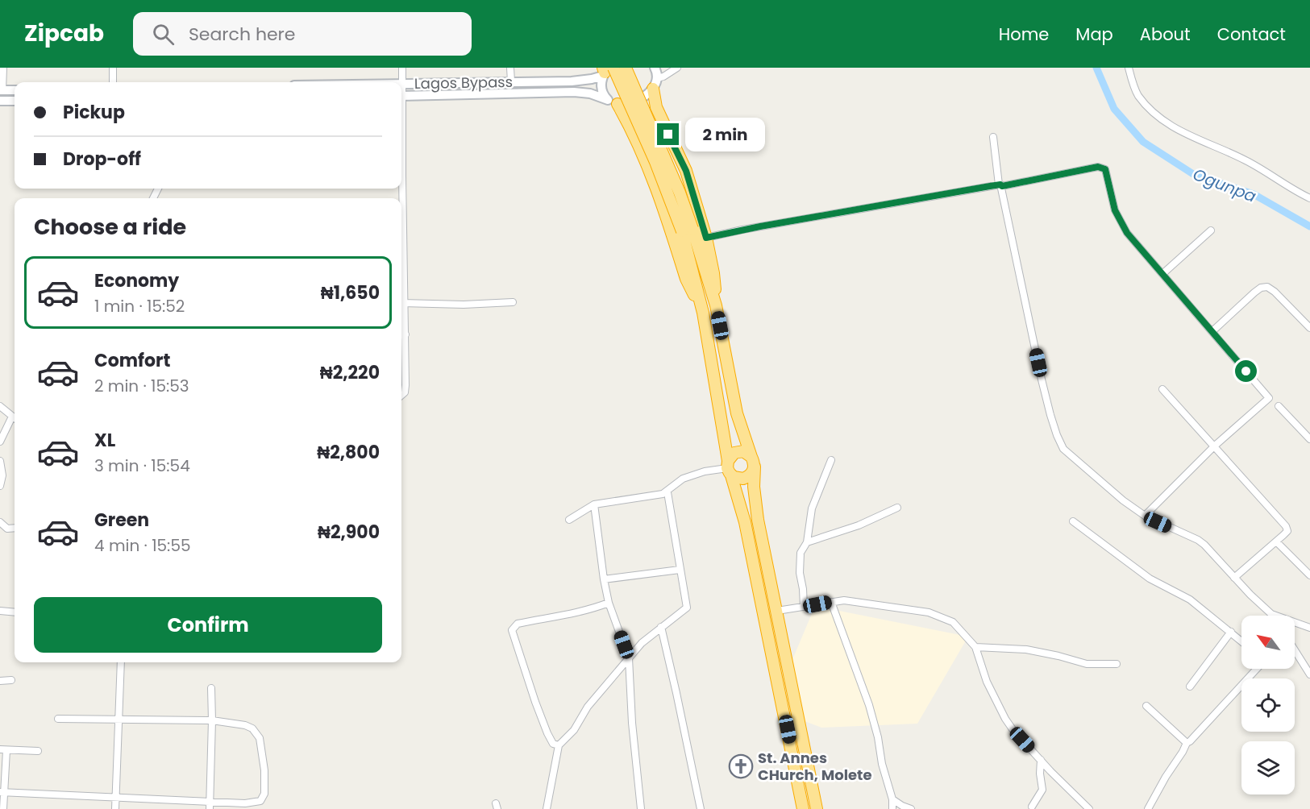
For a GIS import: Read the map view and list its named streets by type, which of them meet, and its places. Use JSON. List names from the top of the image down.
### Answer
{
  "streets": {
    "main road": ["Lagos Bypass"]
  },
  "water": ["Ogunpa"],
  "places": {
    "church": ["St. Annes CHurch, Molete"]
  },
  "north": "top left",
  "page": {
    "header": "Zipcab",
    "search": "Search here",
    "nav": [
      "Home",
      "Map",
      "About",
      "Contact"
    ],
    "banner": ["Pickup", "Drop-off"],
    "bubble": "2 min",
    "heading": "Choose a ride",
    "list": [
      {
        "name": "Economy",
        "note": "1 min · 15:52",
        "value": "₦1,650"
      },
      {
        "name": "Comfort",
        "note": "2 min · 15:53",
        "value": "₦2,220"
      },
      {
        "name": "XL",
        "note": "3 min · 15:54",
        "value": "₦2,800"
      },
      {
        "name": "Green",
        "note": "4 min · 15:55",
        "value": "₦2,900"
      }
    ],
    "buttons": "Confirm"
  }
}
